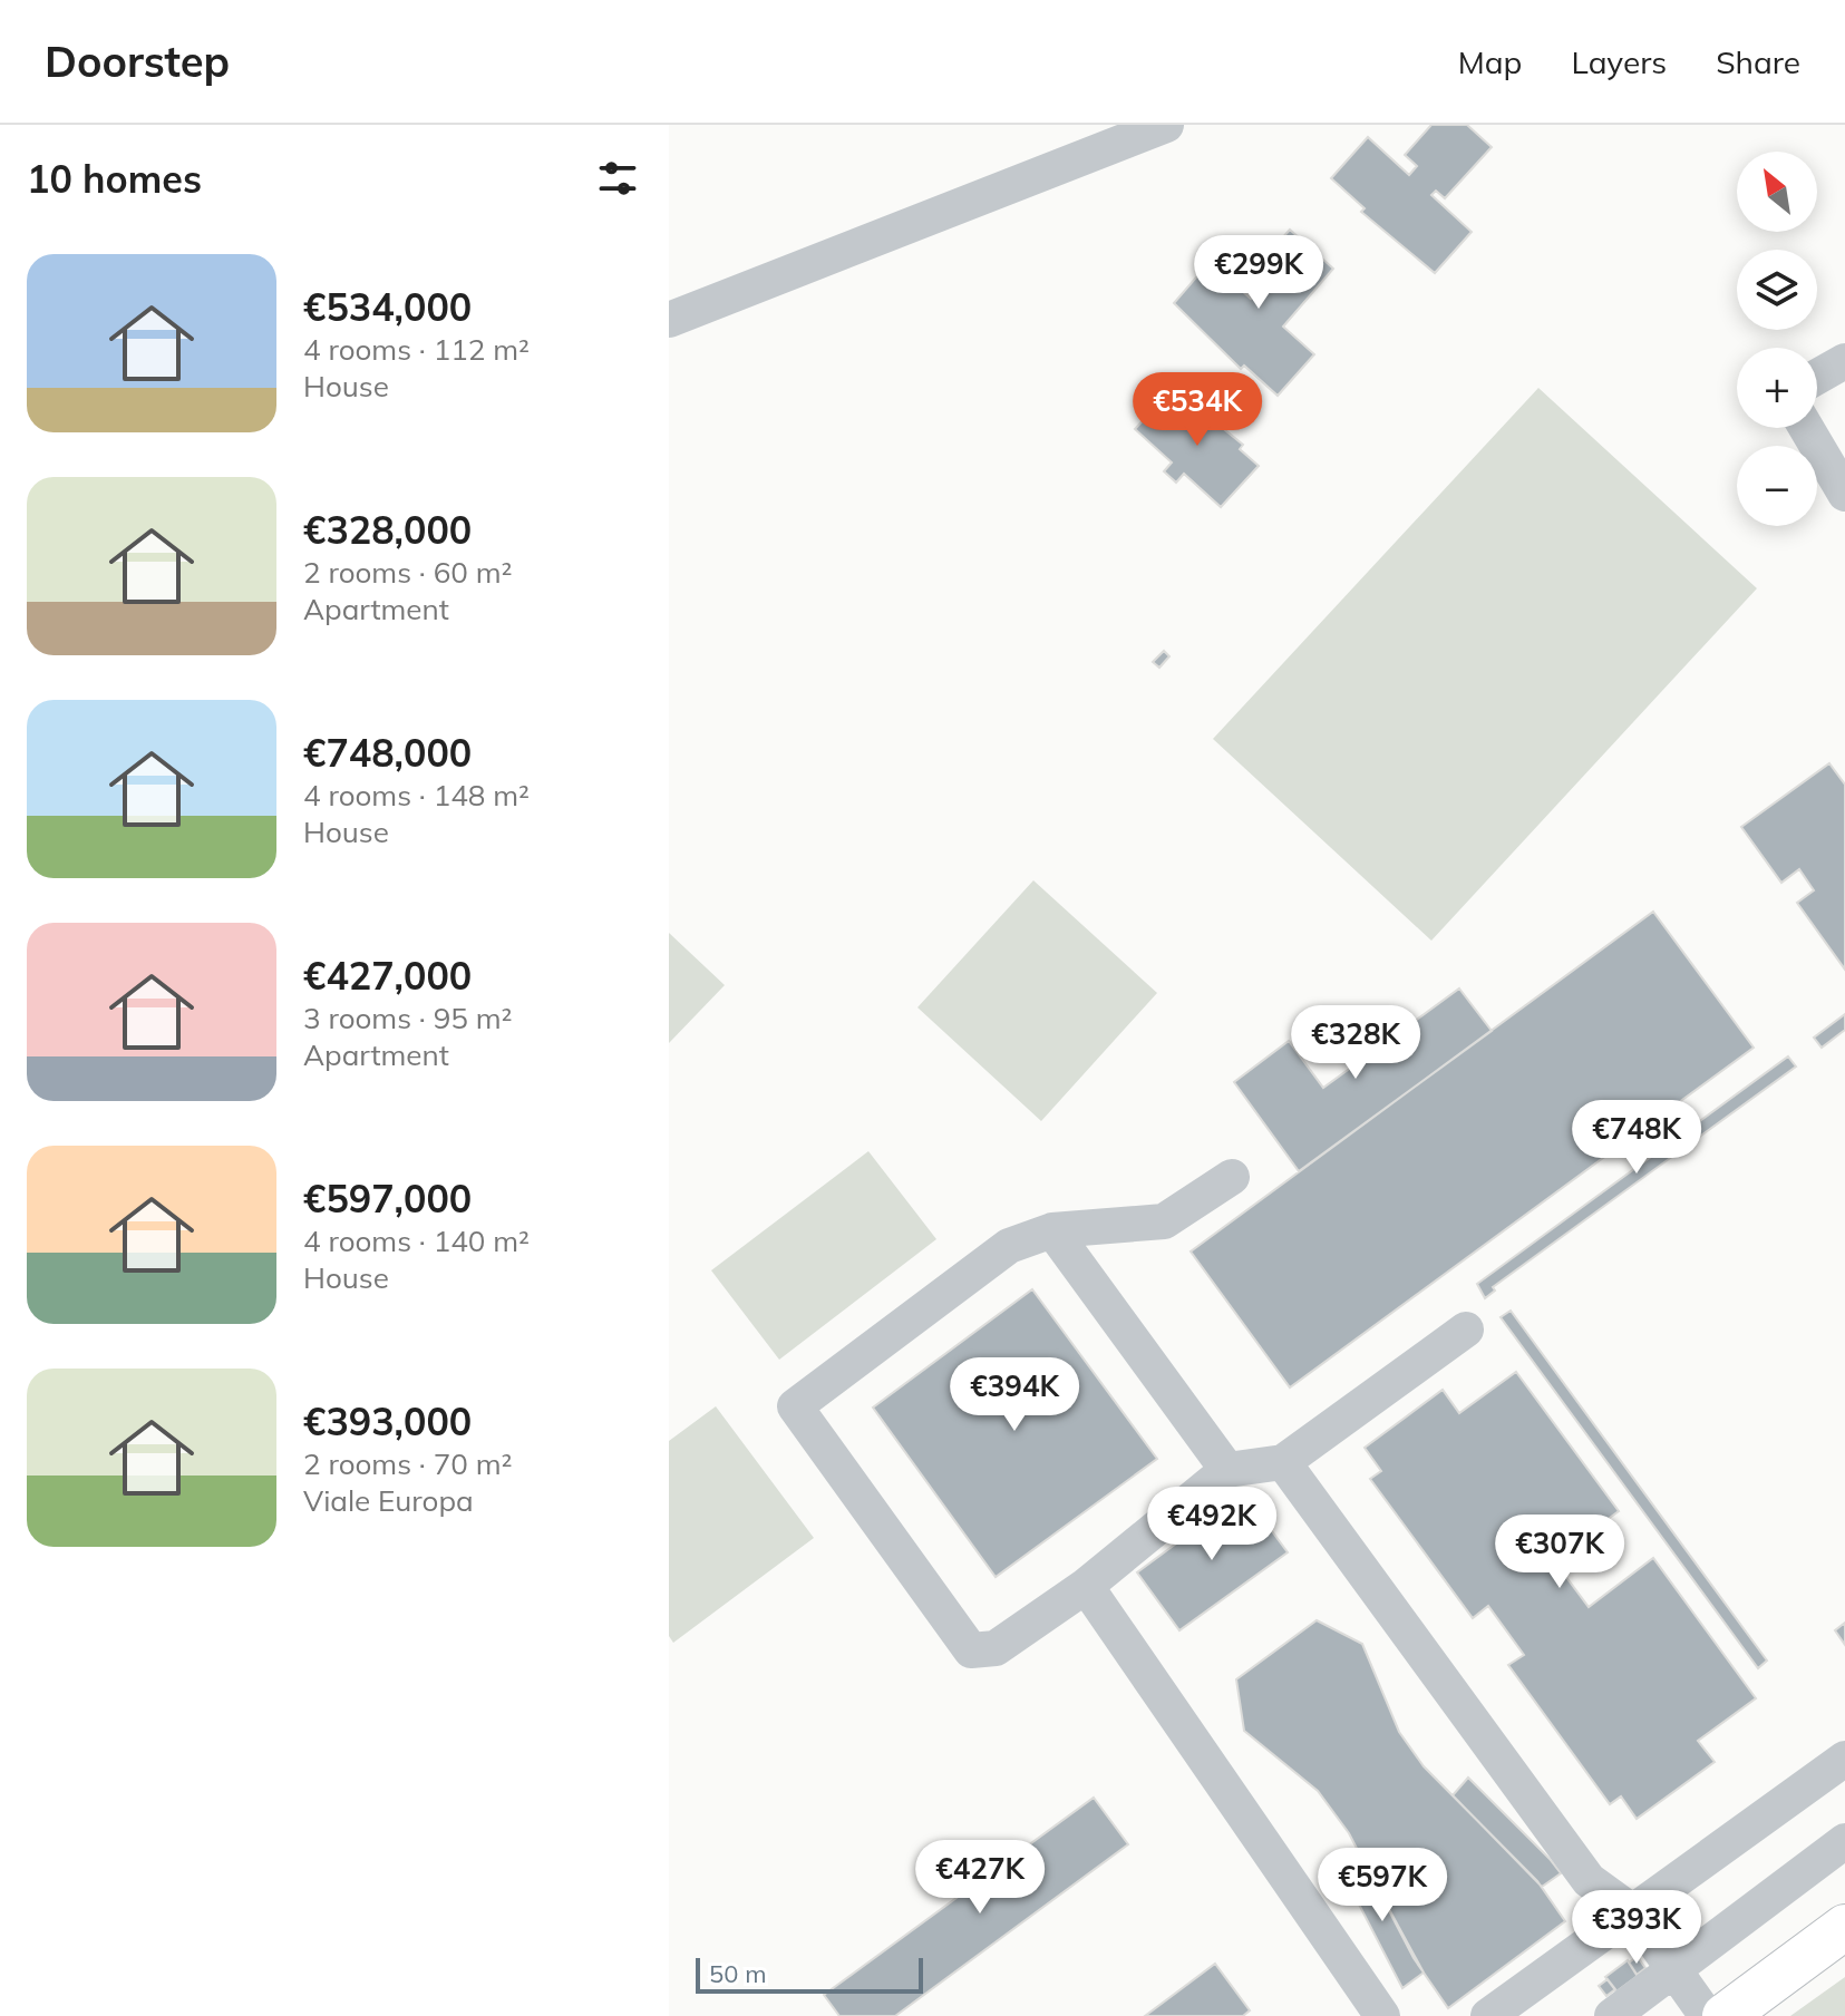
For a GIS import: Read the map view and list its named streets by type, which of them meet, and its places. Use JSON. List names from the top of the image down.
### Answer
{
  "scale_bar": "50 m",
  "north": "top left",
  "page": {
    "header": "Doorstep",
    "nav": ["Map", "Layers", "Share"],
    "heading": "10 homes",
    "map_buttons": ["+", "−"],
    "list": [
      {
        "name": "€534,000",
        "note": "4 rooms · 112 m² · House"
      },
      {
        "name": "€328,000",
        "note": "2 rooms · 60 m² · Apartment"
      },
      {
        "name": "€748,000",
        "note": "4 rooms · 148 m² · House"
      },
      {
        "name": "€427,000",
        "note": "3 rooms · 95 m² · Apartment"
      },
      {
        "name": "€597,000",
        "note": "4 rooms · 140 m² · House"
      },
      {
        "name": "€393,000",
        "note": "2 rooms · 70 m² · Viale Europa"
      }
    ],
    "price": [
      "€299K",
      "€534K",
      "€328K",
      "€748K",
      "€394K",
      "€492K",
      "€307K",
      "€427K",
      "€597K",
      "€393K"
    ],
    "scale": "50 m"
  }
}
